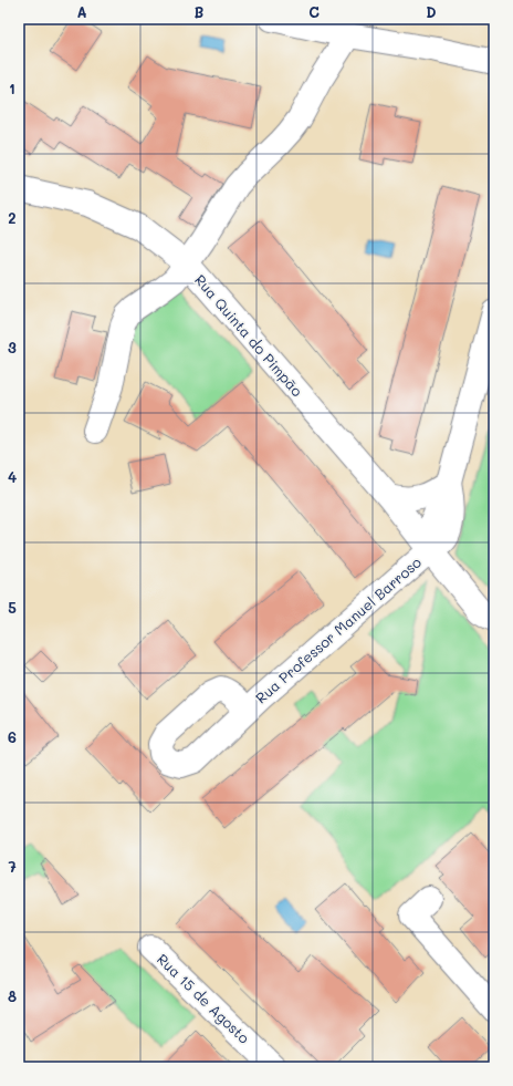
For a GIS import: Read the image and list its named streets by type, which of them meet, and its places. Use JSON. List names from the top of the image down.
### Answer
{
  "streets": {
    "street": ["Rua Quinta do Pimpão", "Rua Professor Manuel Barroso", "Rua 15 de Agosto"]
  },
  "crossings": [
    ["Rua Quinta do Pimpão", "Rua Professor Manuel Barroso"]
  ],
  "grid": {
    "columns": [
      "A",
      "B",
      "C",
      "D"
    ],
    "rows": [
      "1",
      "2",
      "3",
      "4",
      "5",
      "6",
      "7",
      "8"
    ]
  }
}
